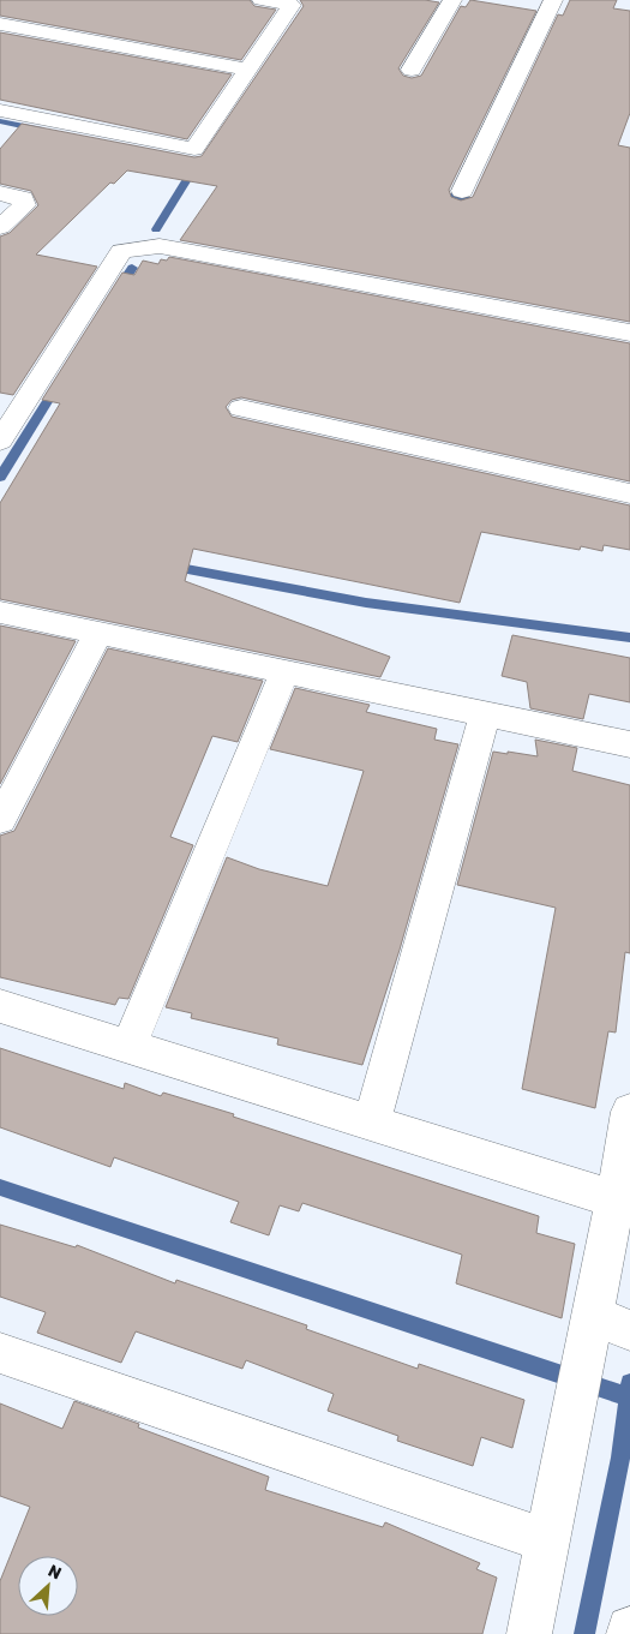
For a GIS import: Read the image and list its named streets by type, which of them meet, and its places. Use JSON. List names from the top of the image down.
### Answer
{
  "north": "top right"
}
